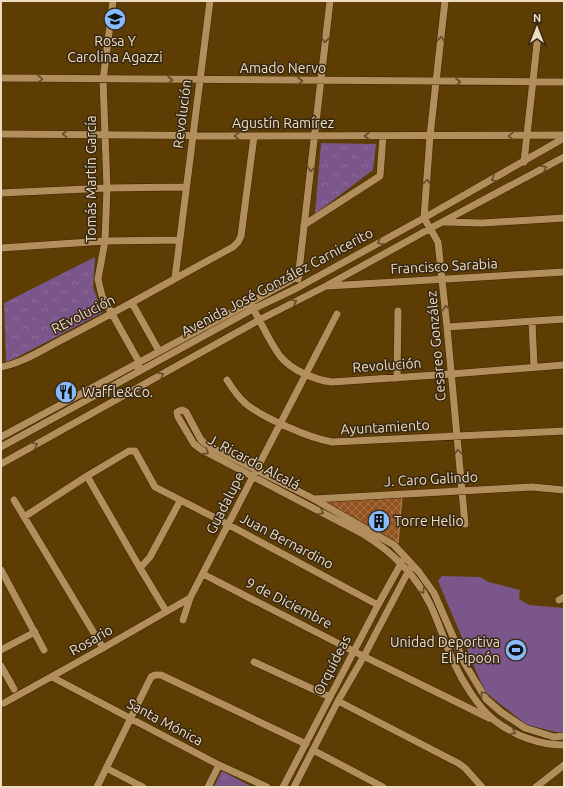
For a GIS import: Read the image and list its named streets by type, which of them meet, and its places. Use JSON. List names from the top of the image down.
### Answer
{
  "streets": {
    "street": [
      "Amado Nervo",
      "Revolución",
      "Agustín Ramírez",
      "Tomás Martín García",
      "Francisco Sarabia",
      "Avenida José González Carnicerito",
      "REvolución",
      "Cesareo González",
      "Ayuntamiento",
      "J. Ricardo Alcalá",
      "J. Caro Galindo",
      "Guadalupe",
      "Juan Bernardino",
      "9 de Diciembre",
      "Rosario",
      "Orquídeas",
      "Santa Mónica"
    ]
  },
  "crossings": [
    ["Amado Nervo", "Revolución"],
    ["Amado Nervo", "Tomás Martín García"],
    ["Revolución", "Agustín Ramírez"],
    ["Revolución", "Avenida José González Carnicerito"],
    ["Revolución", "REvolución"],
    ["Revolución", "Cesareo González"],
    ["Revolución", "Guadalupe"],
    ["Agustín Ramírez", "Tomás Martín García"],
    ["Agustín Ramírez", "REvolución"],
    ["Tomás Martín García", "REvolución"],
    ["Francisco Sarabia", "Avenida José González Carnicerito"],
    ["Francisco Sarabia", "Cesareo González"],
    ["Avenida José González Carnicerito", "Cesareo González"],
    ["Cesareo González", "Ayuntamiento"],
    ["Cesareo González", "J. Caro Galindo"],
    ["Ayuntamiento", "Guadalupe"],
    ["J. Ricardo Alcalá", "J. Caro Galindo"],
    ["J. Ricardo Alcalá", "Guadalupe"],
    ["J. Ricardo Alcalá", "9 de Diciembre"],
    ["J. Ricardo Alcalá", "Orquídeas"],
    ["Guadalupe", "Juan Bernardino"],
    ["Guadalupe", "9 de Diciembre"],
    ["Guadalupe", "Rosario"],
    ["Juan Bernardino", "Orquídeas"],
    ["9 de Diciembre", "Orquídeas"],
    ["Rosario", "Santa Mónica"]
  ],
  "one_way": ["Amado Nervo"],
  "places": {
    "school or university": ["Rosa Y Carolina Agazzi"],
    "restaurant": ["Waffle&Co."],
    "building": ["Torre Helio"],
    "sports": ["Unidad Deportiva El Pipoón"]
  },
  "north": "top"
}
